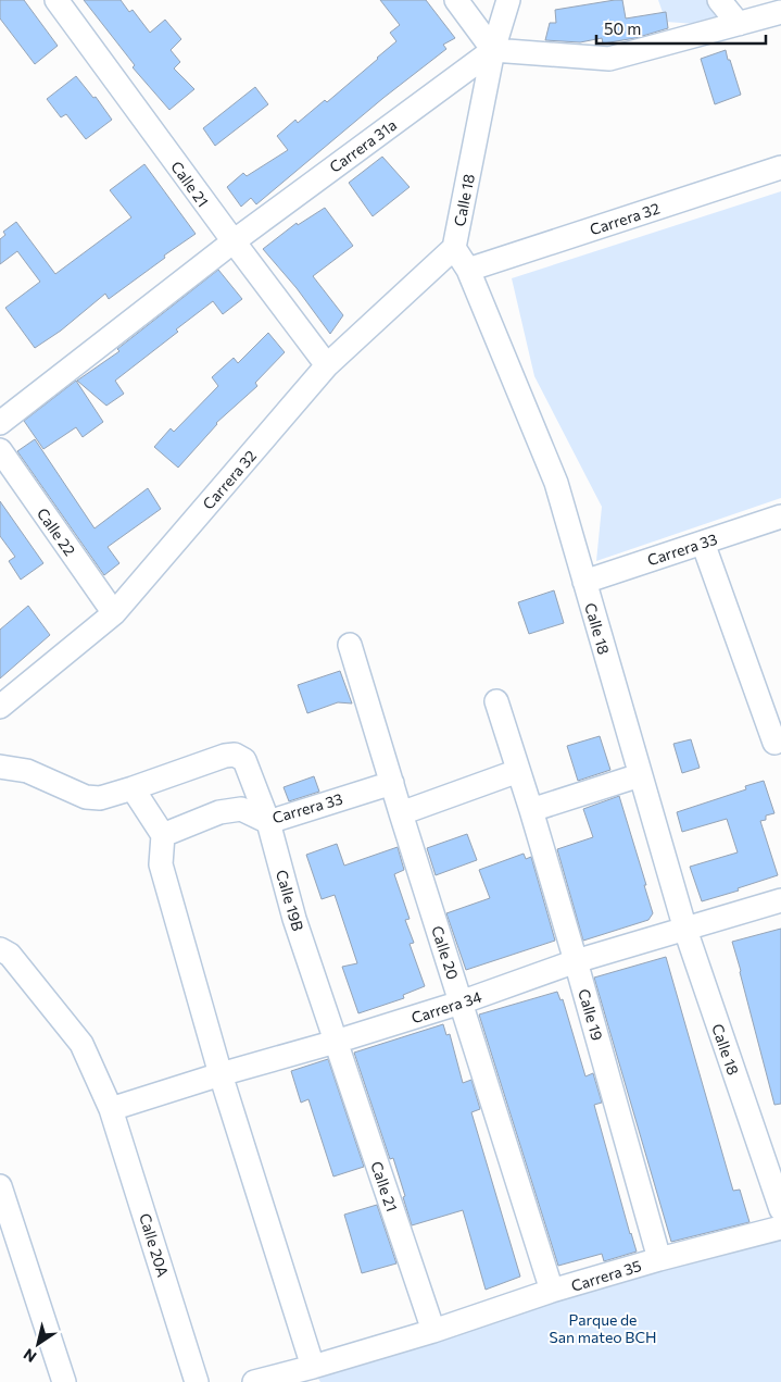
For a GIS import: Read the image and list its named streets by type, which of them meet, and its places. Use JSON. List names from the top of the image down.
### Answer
{
  "streets": {
    "street": [
      "Carrera 31a",
      "Calle 21",
      "Calle 18",
      "Carrera 32",
      "Calle 22",
      "Carrera 33",
      "Calle 19B",
      "Calle 20",
      "Carrera 34",
      "Calle 19",
      "Calle 20A",
      "Carrera 35"
    ]
  },
  "crossings": [
    ["Carrera 31a", "Calle 21"],
    ["Carrera 31a", "Calle 18"],
    ["Calle 21", "Carrera 32"],
    ["Calle 21", "Calle 19B"],
    ["Calle 21", "Carrera 34"],
    ["Calle 21", "Carrera 35"],
    ["Calle 18", "Carrera 32"],
    ["Calle 18", "Carrera 33"],
    ["Calle 18", "Carrera 34"],
    ["Carrera 32", "Calle 22"],
    ["Carrera 33", "Calle 19B"],
    ["Carrera 33", "Calle 20"],
    ["Calle 19B", "Carrera 34"],
    ["Calle 20", "Carrera 34"],
    ["Calle 20", "Carrera 35"],
    ["Carrera 34", "Calle 19"],
    ["Carrera 34", "Calle 20A"],
    ["Calle 19", "Carrera 35"]
  ],
  "parks": ["Parque de San mateo BCH"],
  "scale_bar": "50 m",
  "north": "bottom left"
}
